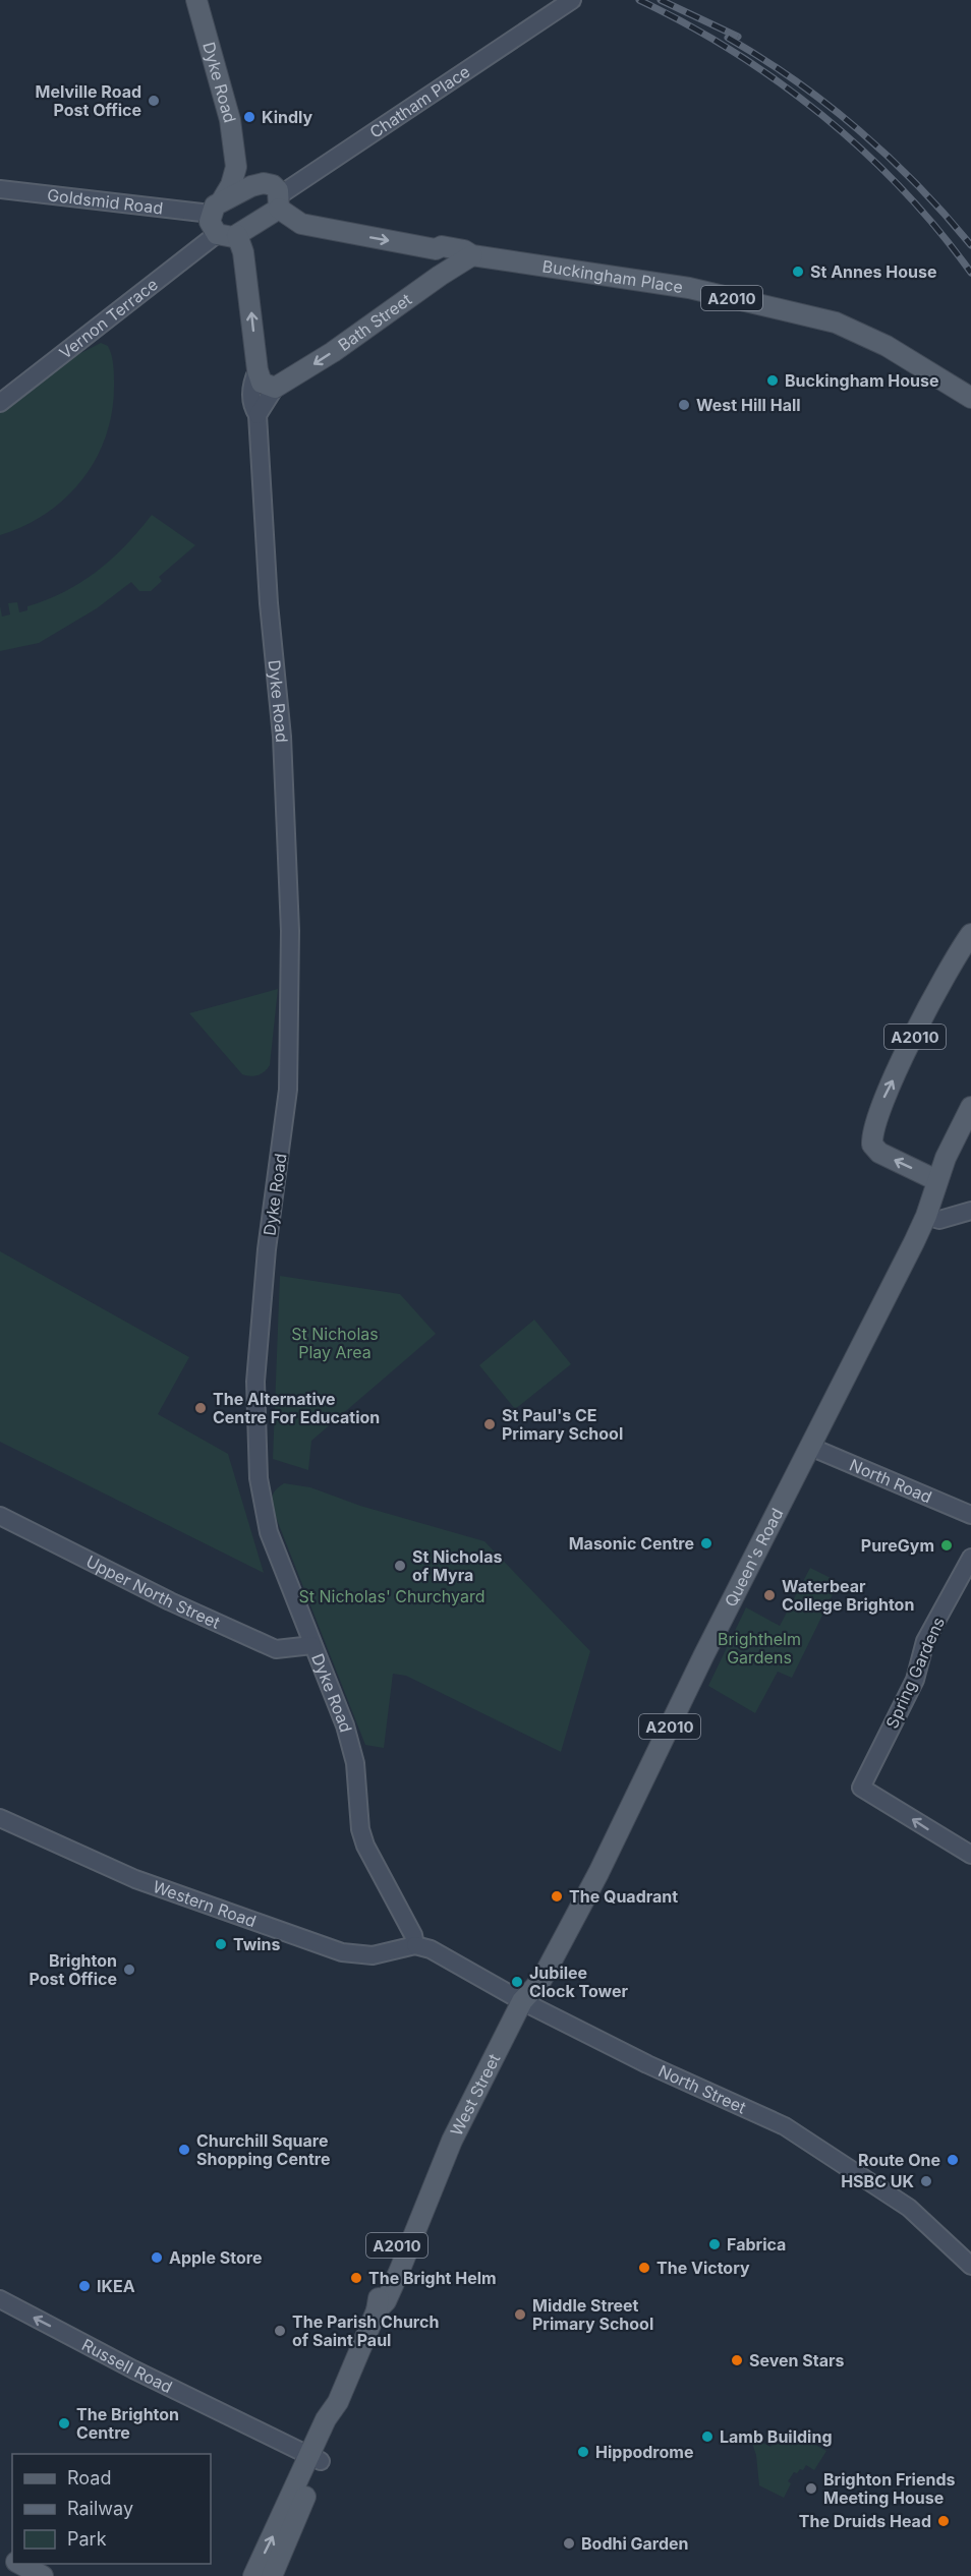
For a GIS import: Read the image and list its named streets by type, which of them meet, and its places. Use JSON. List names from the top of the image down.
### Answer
{
  "streets": {
    "main road": [
      "Dyke Road",
      "Buckingham Place",
      "A2010",
      "Bath Street",
      "Queen's Road",
      "West Street"
    ],
    "street": [
      "Chatham Place",
      "Goldsmid Road",
      "Vernon Terrace",
      "North Road",
      "Upper North Street",
      "Spring Gardens",
      "Western Road",
      "North Street",
      "Russell Road"
    ]
  },
  "crossings": [
    ["Dyke Road", "Goldsmid Road"],
    ["Dyke Road", "Upper North Street"],
    ["Dyke Road", "Western Road"],
    ["Dyke Road", "North Street"],
    ["Chatham Place", "Buckingham Place"],
    ["Buckingham Place", "Bath Street"],
    ["A2010", "Queen's Road"],
    ["North Road", "Queen's Road"],
    ["Queen's Road", "North Street"],
    ["Queen's Road", "West Street"],
    ["Western Road", "North Street"],
    ["North Street", "West Street"],
    ["West Street", "Russell Road"]
  ],
  "one_way": ["Bath Street", "Russell Road"],
  "parks": ["St Nicholas Play Area", "St Nicholas' Churchyard", "Brighthelm Gardens"],
  "places": [
    "Melville Road Post Office",
    "Kindly",
    "St Annes House",
    "Buckingham House",
    "West Hill Hall",
    "The Alternative Centre For Education",
    "St Paul's CE Primary School",
    "Masonic Centre",
    "PureGym",
    "St Nicholas of Myra",
    "Waterbear College Brighton",
    "The Quadrant",
    "Twins",
    "Brighton Post Office",
    "Jubilee Clock Tower",
    "Churchill Square Shopping Centre",
    "Route One",
    "HSBC UK",
    "Fabrica",
    "Apple Store",
    "The Victory",
    "The Bright Helm",
    "IKEA",
    "Middle Street Primary School",
    "The Parish Church of Saint Paul",
    "Seven Stars",
    "The Brighton Centre",
    "Lamb Building",
    "Hippodrome",
    "Brighton Friends Meeting House",
    "The Druids Head",
    "Bodhi Garden"
  ],
  "legend": ["Road", "Railway", "Park"]
}
